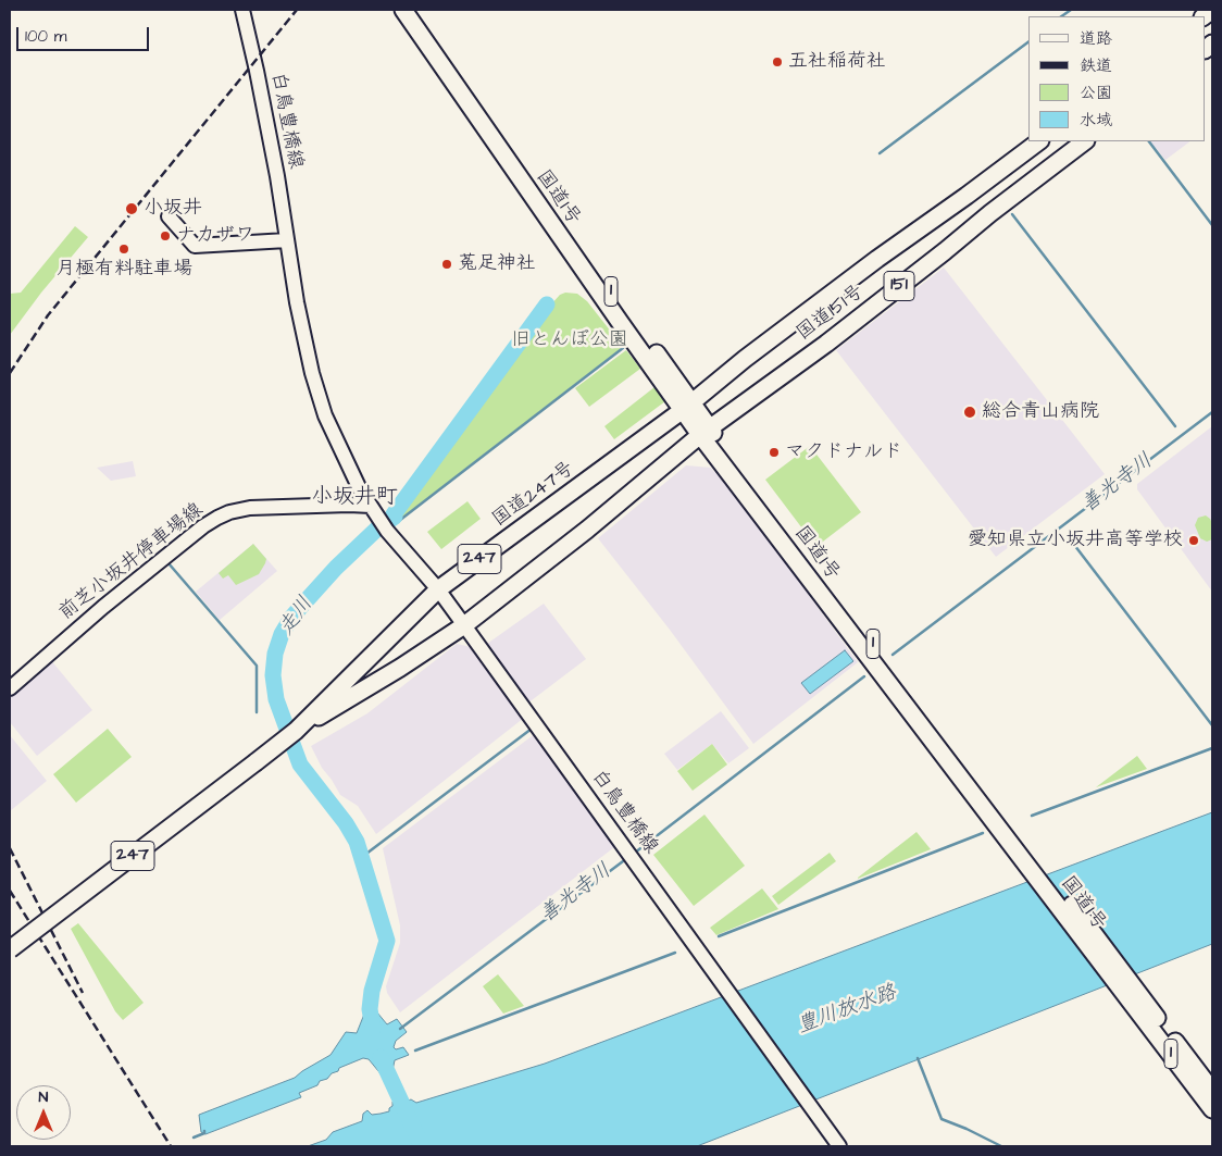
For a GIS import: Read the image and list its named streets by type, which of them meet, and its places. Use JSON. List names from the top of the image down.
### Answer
{
  "streets": {
    "highway": [
      "国道1号",
      "151",
      "1",
      "国道151号",
      "国道247号",
      "247"
    ],
    "main road": ["白鳥豊橋線", "前芝小坂井停車場線"]
  },
  "crossings": [
    ["白鳥豊橋線", "国道247号"],
    ["白鳥豊橋線", "前芝小坂井停車場線"],
    ["国道1号", "国道151号"],
    ["国道1号", "国道247号"],
    ["国道151号", "国道247号"]
  ],
  "districts": ["小坂井町"],
  "water": ["善光寺川", "走川", "豊川放水路"],
  "parks": ["旧とんぼ公園"],
  "places": [
    "五社稲荷社",
    "小坂井",
    "ナカザワ",
    "月極有料駐車場",
    "菟足神社",
    "総合青山病院",
    "マクドナルド",
    "愛知県立小坂井高等学校"
  ],
  "legend": [
    "道路",
    "鉄道",
    "公園",
    "水域"
  ],
  "scale_bar": "100 m",
  "north": "top"
}
